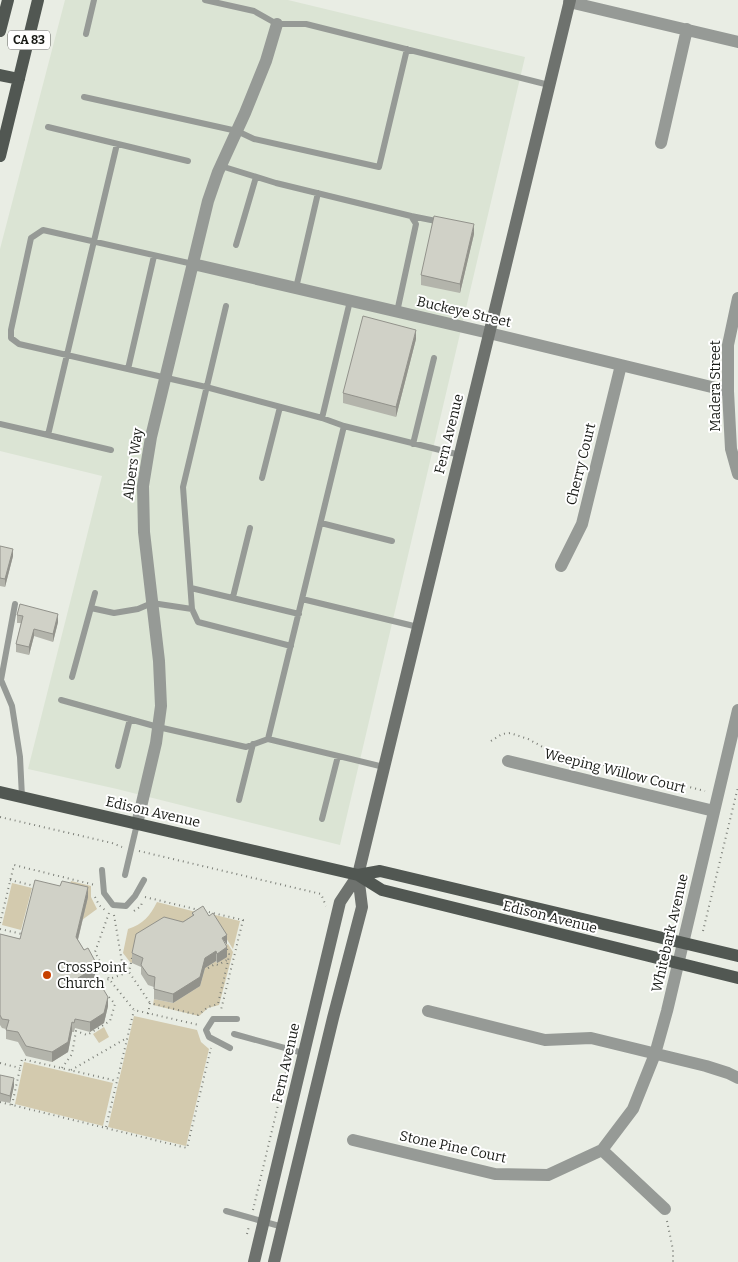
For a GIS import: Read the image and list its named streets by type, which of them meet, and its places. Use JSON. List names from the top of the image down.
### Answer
{
  "streets": {
    "main road": ["CA 83", "Edison Avenue"],
    "street": [
      "Buckeye Street",
      "Madera Street",
      "Fern Avenue",
      "Albers Way",
      "Cherry Court",
      "Weeping Willow Court",
      "Whitebark Avenue",
      "Stone Pine Court"
    ]
  },
  "crossings": [
    ["Buckeye Street", "Madera Street"],
    ["Buckeye Street", "Fern Avenue"],
    ["Buckeye Street", "Albers Way"],
    ["Buckeye Street", "Cherry Court"],
    ["Fern Avenue", "Edison Avenue"],
    ["Albers Way", "Edison Avenue"],
    ["Weeping Willow Court", "Whitebark Avenue"],
    ["Edison Avenue", "Whitebark Avenue"],
    ["Whitebark Avenue", "Stone Pine Court"]
  ],
  "places": ["CrossPoint Church"]
}
